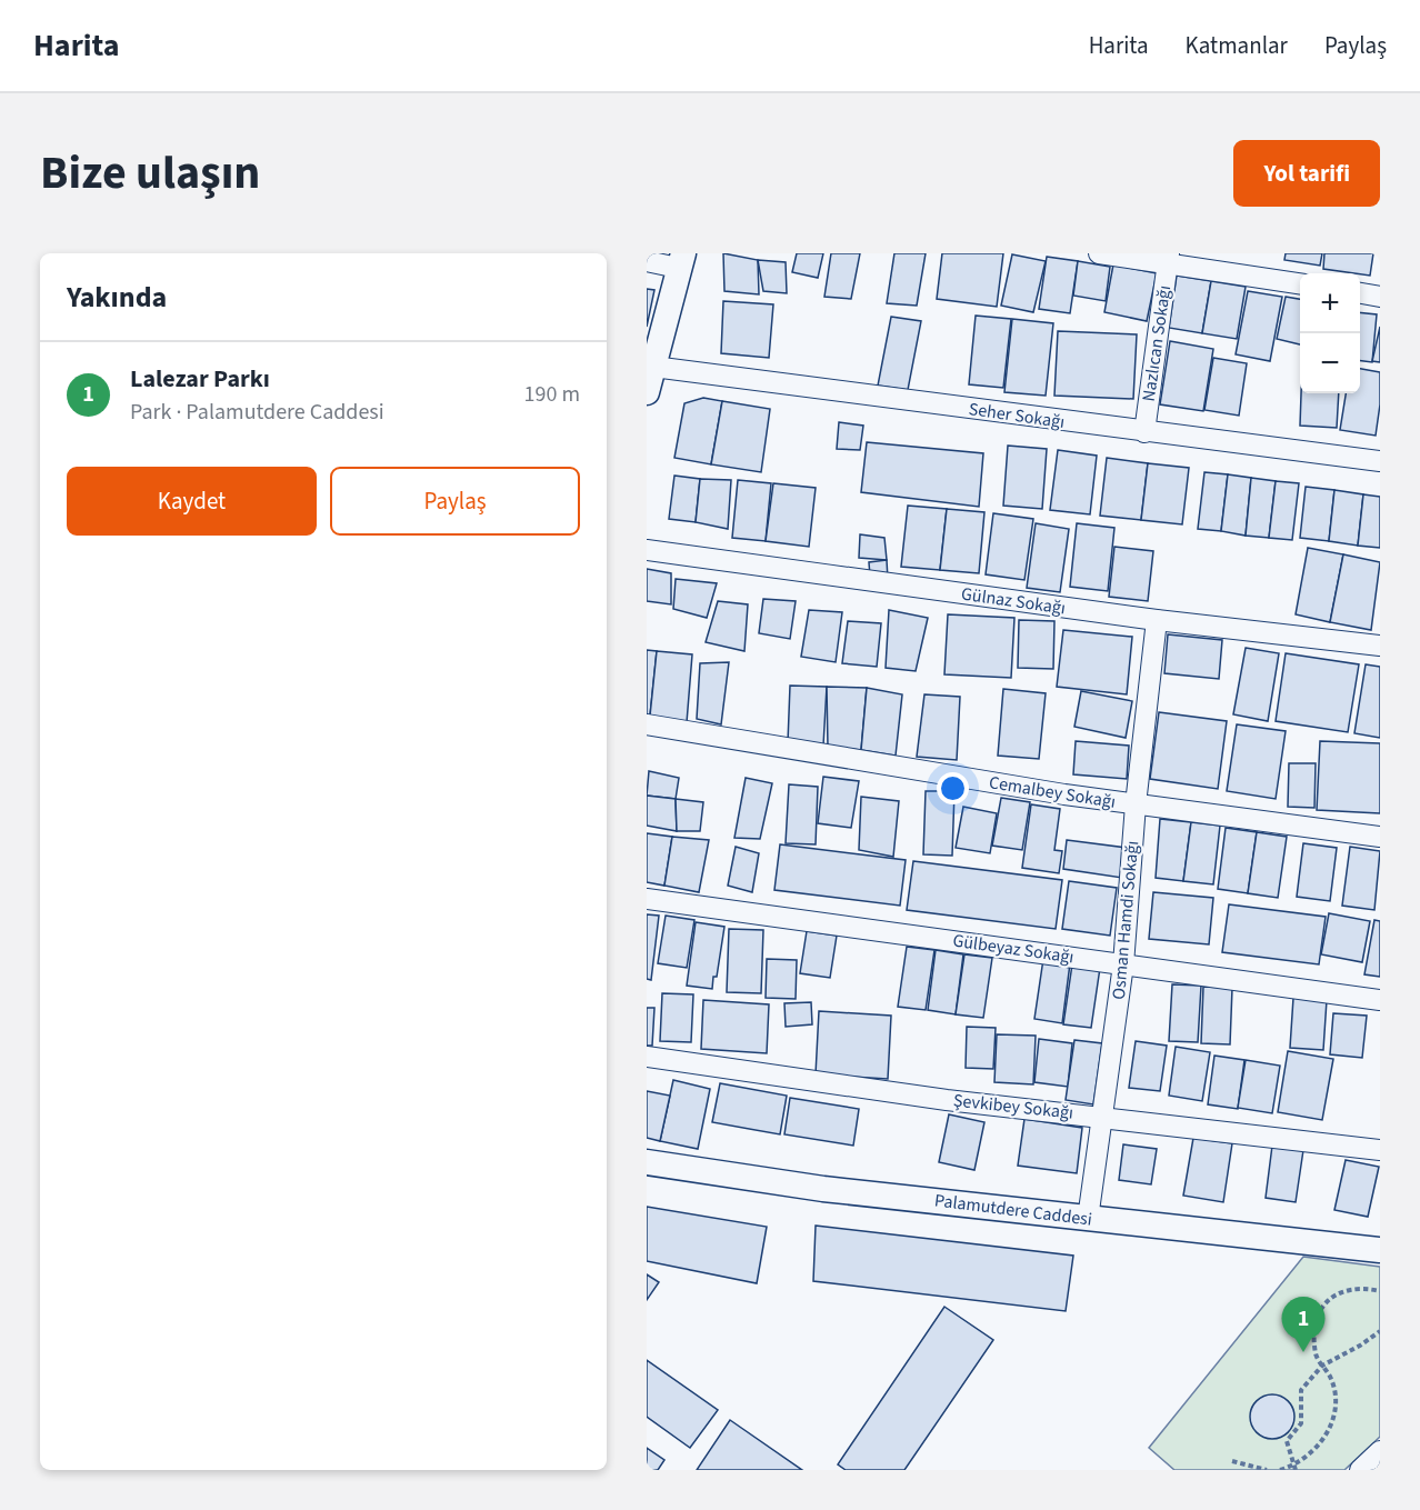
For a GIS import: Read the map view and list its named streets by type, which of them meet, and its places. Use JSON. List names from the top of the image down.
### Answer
{
  "streets": {
    "street": [
      "Nazlıcan Sokağı",
      "Seher Sokağı",
      "Gülnaz Sokağı",
      "Cemalbey Sokağı",
      "Osman Hamdi Sokağı",
      "Gülbeyaz Sokağı",
      "Şevkibey Sokağı",
      "Palamutdere Caddesi"
    ]
  },
  "crossings": [
    ["Nazlıcan Sokağı", "Seher Sokağı"],
    ["Gülnaz Sokağı", "Osman Hamdi Sokağı"],
    ["Cemalbey Sokağı", "Osman Hamdi Sokağı"],
    ["Osman Hamdi Sokağı", "Gülbeyaz Sokağı"],
    ["Osman Hamdi Sokağı", "Şevkibey Sokağı"],
    ["Osman Hamdi Sokağı", "Palamutdere Caddesi"]
  ],
  "page": {
    "header": "Harita",
    "nav": ["Harita", "Katmanlar", "Paylaş"],
    "title": "Bize ulaşın",
    "buttons": [
      "Yol tarifi",
      ["Kaydet", "Paylaş"]
    ],
    "heading": "Yakında",
    "map_buttons": ["+", "−"],
    "list": [
      {
        "mark": "1",
        "name": "Lalezar Parkı",
        "note": "Park · Palamutdere Caddesi",
        "value": "190 m"
      }
    ],
    "pins": "1"
  }
}
